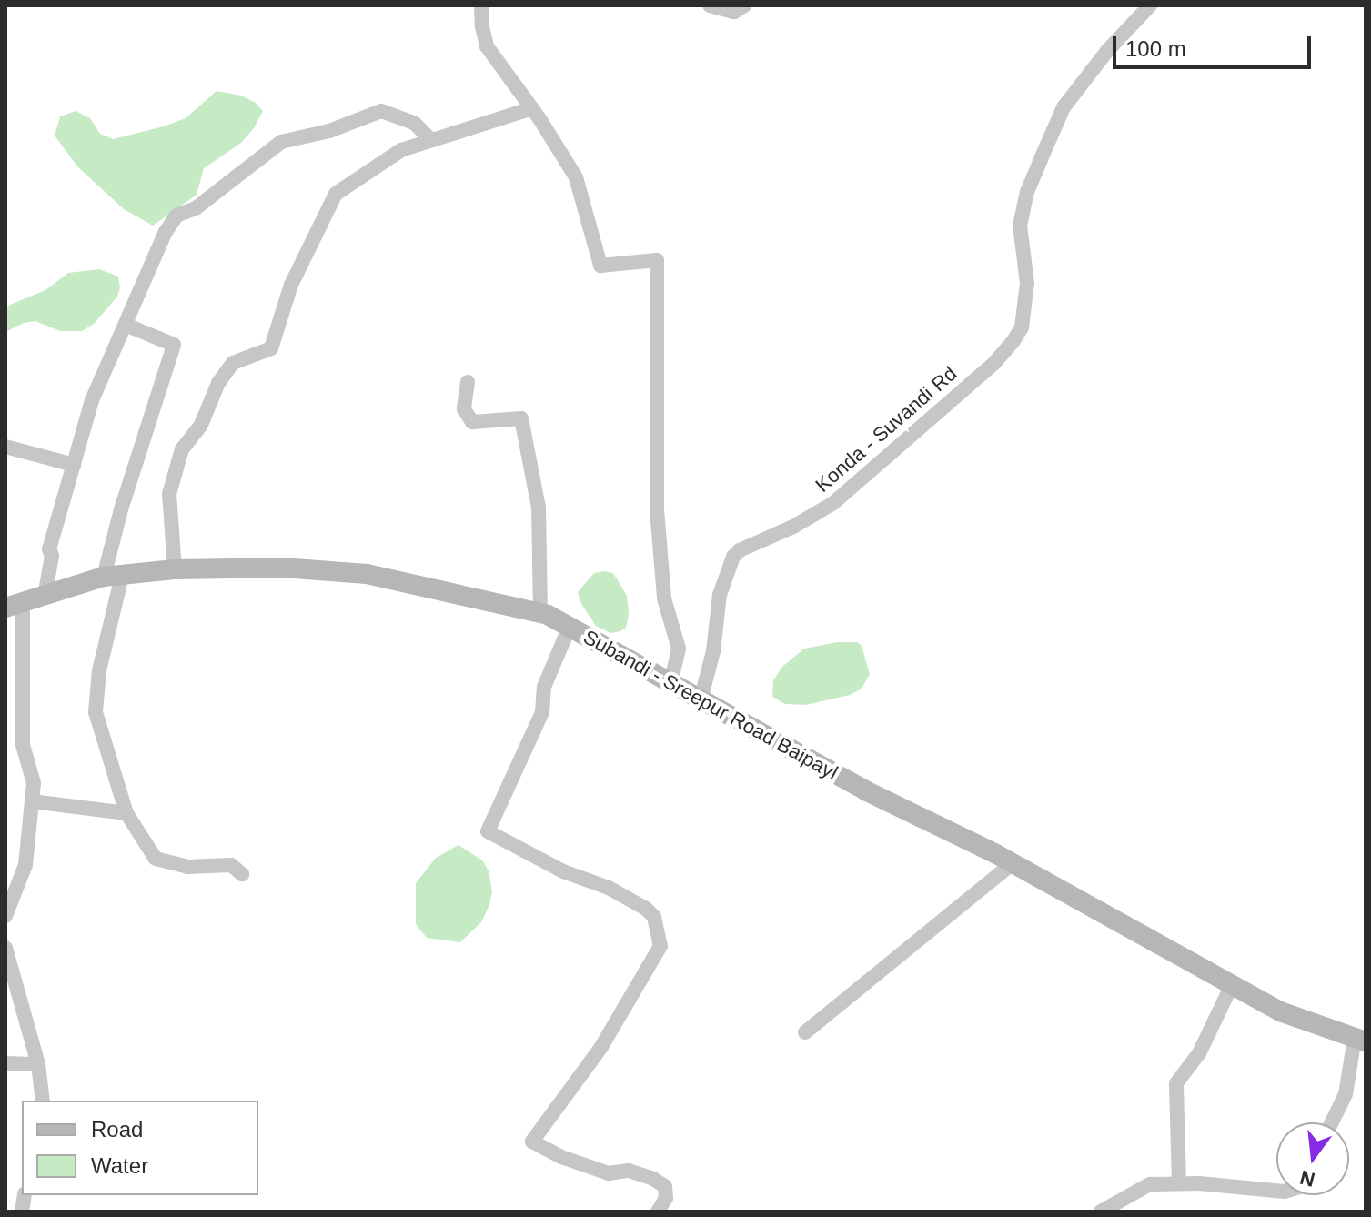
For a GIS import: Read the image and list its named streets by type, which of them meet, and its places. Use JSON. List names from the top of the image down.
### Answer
{
  "streets": {
    "street": ["Konda - Suvandi Rd", "Subandi - Sreepur Road Baipayl"]
  },
  "crossings": [
    ["Konda - Suvandi Rd", "Subandi - Sreepur Road Baipayl"]
  ],
  "legend": ["Road", "Water"],
  "scale_bar": "100 m",
  "north": "bottom"
}
